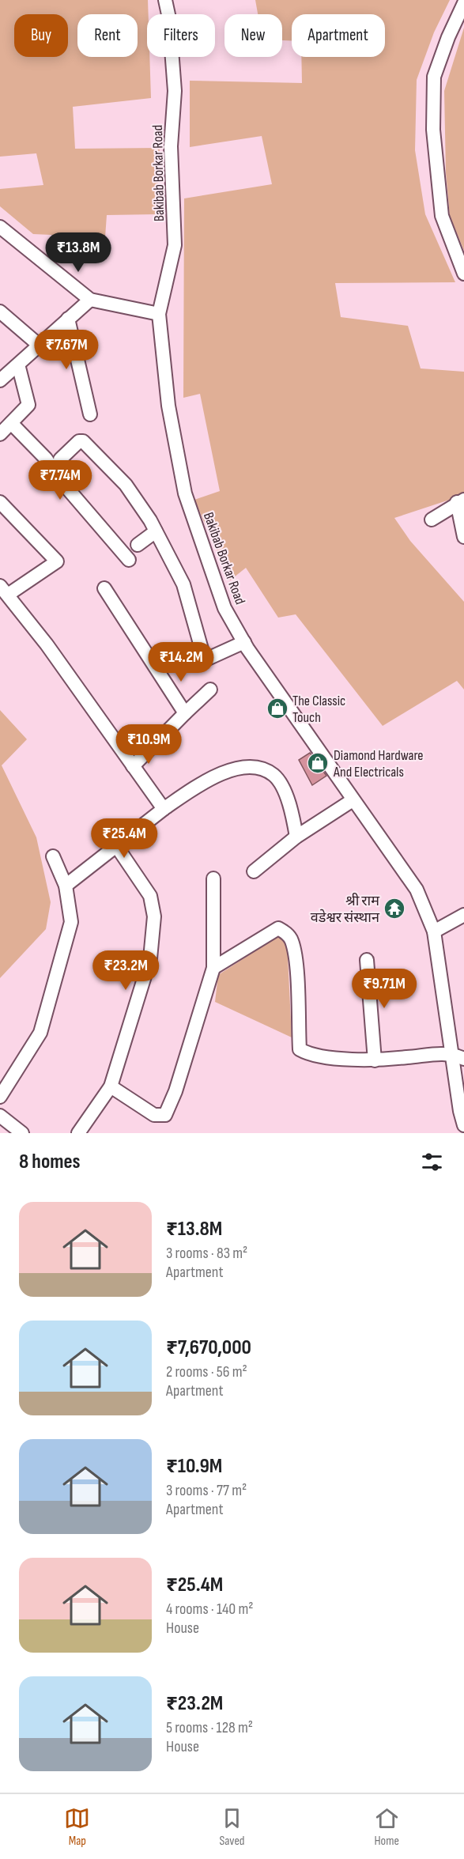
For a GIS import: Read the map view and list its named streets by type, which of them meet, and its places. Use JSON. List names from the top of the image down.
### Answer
{
  "streets": {
    "street": ["Bakibab Borkar Road"]
  },
  "places": {
    "shop": ["The Classic Touch", "Diamond Hardware And Electricals"],
    "temple": ["श्री राम वडेश्वर संस्थान"]
  },
  "page": {
    "chip": [
      "Buy",
      "Rent",
      "Filters",
      "New",
      "Apartment"
    ],
    "price": [
      "₹13.8M",
      "₹7.67M",
      "₹7.74M",
      "₹14.2M",
      "₹10.9M",
      "₹25.4M",
      "₹23.2M",
      "₹9.71M"
    ],
    "heading": "8 homes",
    "list": [
      {
        "name": "₹13.8M",
        "note": "3 rooms · 83 m² · Apartment"
      },
      {
        "name": "₹7,670,000",
        "note": "2 rooms · 56 m² · Apartment"
      },
      {
        "name": "₹10.9M",
        "note": "3 rooms · 77 m² · Apartment"
      },
      {
        "name": "₹25.4M",
        "note": "4 rooms · 140 m² · House"
      },
      {
        "name": "₹23.2M",
        "note": "5 rooms · 128 m² · House"
      }
    ],
    "tabs": ["Map", "Saved", "Home"]
  }
}
